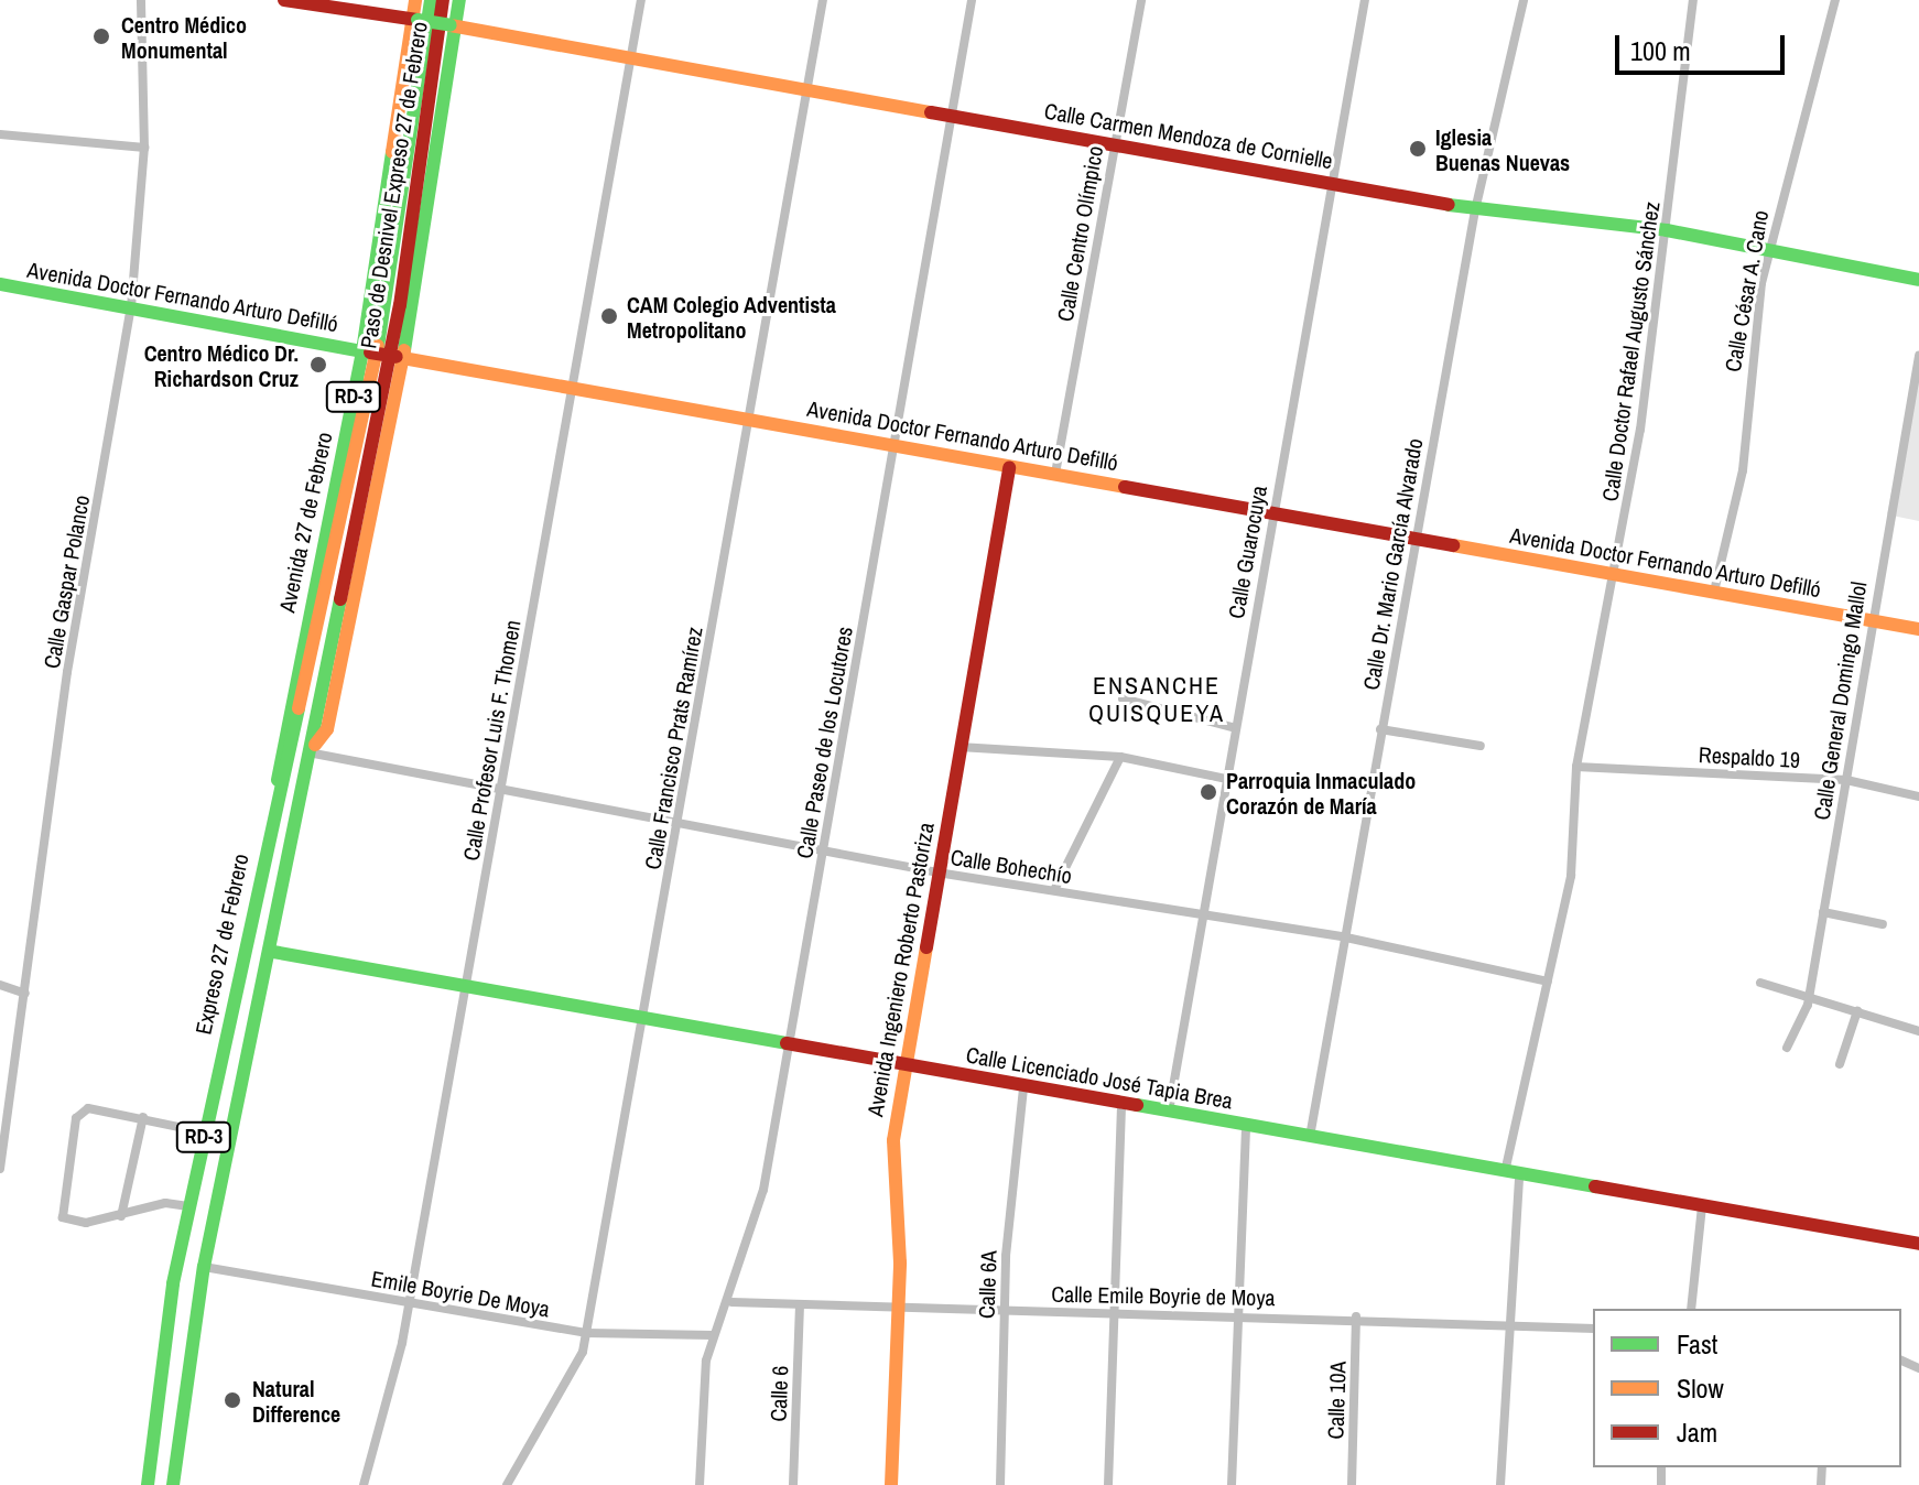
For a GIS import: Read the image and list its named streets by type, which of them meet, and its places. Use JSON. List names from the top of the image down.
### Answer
{
  "streets": {
    "main road": [
      "Calle Carmen Mendoza de Cornielle",
      "Paso de Desnivel Expreso 27 de Febrero",
      "Avenida Doctor Fernando Arturo Defilló",
      "RD-3",
      "Avenida 27 de Febrero",
      "Expreso 27 de Febrero",
      "Avenida Ingeniero Roberto Pastoriza",
      "Calle Licenciado José Tapia Brea"
    ],
    "street": [
      "Calle Centro Olímpico",
      "Calle César A. Cano",
      "Calle Doctor Rafael Augusto Sánchez",
      "Calle Guarocuya",
      "Calle Dr. Mario García Alvarado",
      "Calle Gaspar Polanco",
      "Calle General Domingo Mallol",
      "Calle Profesor Luis F. Thomen",
      "Calle Paseo de los Locutores",
      "Calle Francisco Prats Ramírez",
      "Respaldo 19",
      "Calle Bohechío",
      "Calle 6A",
      "Emile Boyrie De Moya",
      "Calle Emile Boyrie de Moya",
      "Calle 6",
      "Calle 10A"
    ]
  },
  "crossings": [
    ["Calle Carmen Mendoza de Cornielle", "Calle Centro Olímpico"],
    ["Calle Carmen Mendoza de Cornielle", "Calle César A. Cano"],
    ["Calle Carmen Mendoza de Cornielle", "Calle Doctor Rafael Augusto Sánchez"],
    ["Calle Carmen Mendoza de Cornielle", "RD-3"],
    ["Calle Carmen Mendoza de Cornielle", "Avenida 27 de Febrero"],
    ["Calle Carmen Mendoza de Cornielle", "Calle Guarocuya"],
    ["Calle Carmen Mendoza de Cornielle", "Calle Dr. Mario García Alvarado"],
    ["Calle Carmen Mendoza de Cornielle", "Calle Profesor Luis F. Thomen"],
    ["Calle Carmen Mendoza de Cornielle", "Calle Paseo de los Locutores"],
    ["Calle Carmen Mendoza de Cornielle", "Calle Francisco Prats Ramírez"],
    ["Paso de Desnivel Expreso 27 de Febrero", "RD-3"],
    ["Paso de Desnivel Expreso 27 de Febrero", "Calle Bohechío"],
    ["Paso de Desnivel Expreso 27 de Febrero", "Expreso 27 de Febrero"],
    ["Calle Centro Olímpico", "Avenida Doctor Fernando Arturo Defilló"],
    ["Calle César A. Cano", "Avenida Doctor Fernando Arturo Defilló"],
    ["Avenida Doctor Fernando Arturo Defilló", "Calle Doctor Rafael Augusto Sánchez"],
    ["Avenida Doctor Fernando Arturo Defilló", "RD-3"],
    ["Avenida Doctor Fernando Arturo Defilló", "Avenida 27 de Febrero"],
    ["Avenida Doctor Fernando Arturo Defilló", "Calle Guarocuya"],
    ["Avenida Doctor Fernando Arturo Defilló", "Calle Dr. Mario García Alvarado"],
    ["Avenida Doctor Fernando Arturo Defilló", "Calle Gaspar Polanco"],
    ["Avenida Doctor Fernando Arturo Defilló", "Calle General Domingo Mallol"],
    ["Avenida Doctor Fernando Arturo Defilló", "Calle Profesor Luis F. Thomen"],
    ["Avenida Doctor Fernando Arturo Defilló", "Calle Paseo de los Locutores"],
    ["Avenida Doctor Fernando Arturo Defilló", "Calle Francisco Prats Ramírez"],
    ["Avenida Doctor Fernando Arturo Defilló", "Avenida Ingeniero Roberto Pastoriza"],
    ["Calle Doctor Rafael Augusto Sánchez", "Respaldo 19"],
    ["Calle Doctor Rafael Augusto Sánchez", "Calle Bohechío"],
    ["Calle Doctor Rafael Augusto Sánchez", "Calle Licenciado José Tapia Brea"],
    ["Calle Doctor Rafael Augusto Sánchez", "Calle Emile Boyrie de Moya"],
    ["RD-3", "Calle Bohechío"],
    ["RD-3", "Calle Licenciado José Tapia Brea"],
    ["RD-3", "Emile Boyrie De Moya"],
    ["Avenida 27 de Febrero", "Expreso 27 de Febrero"],
    ["Calle Guarocuya", "Calle Bohechío"],
    ["Calle Guarocuya", "Calle Licenciado José Tapia Brea"],
    ["Calle Dr. Mario García Alvarado", "Calle Bohechío"],
    ["Calle Dr. Mario García Alvarado", "Calle Licenciado José Tapia Brea"],
    ["Calle General Domingo Mallol", "Respaldo 19"],
    ["Calle Profesor Luis F. Thomen", "Calle Bohechío"],
    ["Calle Profesor Luis F. Thomen", "Calle Licenciado José Tapia Brea"],
    ["Calle Profesor Luis F. Thomen", "Emile Boyrie De Moya"],
    ["Calle Paseo de los Locutores", "Calle Bohechío"],
    ["Calle Paseo de los Locutores", "Calle Licenciado José Tapia Brea"],
    ["Calle Paseo de los Locutores", "Emile Boyrie De Moya"],
    ["Calle Paseo de los Locutores", "Calle Emile Boyrie de Moya"],
    ["Calle Francisco Prats Ramírez", "Calle Bohechío"],
    ["Calle Francisco Prats Ramírez", "Calle Licenciado José Tapia Brea"],
    ["Calle Francisco Prats Ramírez", "Emile Boyrie De Moya"],
    ["Calle Bohechío", "Avenida Ingeniero Roberto Pastoriza"],
    ["Avenida Ingeniero Roberto Pastoriza", "Calle Licenciado José Tapia Brea"],
    ["Avenida Ingeniero Roberto Pastoriza", "Calle Emile Boyrie de Moya"],
    ["Calle Licenciado José Tapia Brea", "Calle 6A"],
    ["Calle 6A", "Calle Emile Boyrie de Moya"],
    ["Calle Emile Boyrie de Moya", "Calle 6"],
    ["Calle Emile Boyrie de Moya", "Calle 10A"]
  ],
  "districts": ["ENSANCHE QUISQUEYA"],
  "places": [
    "Centro Médico Monumental",
    "Iglesia Buenas Nuevas",
    "CAM Colegio Adventista Metropolitano",
    "Centro Médico Dr. Richardson Cruz",
    "Parroquia Inmaculado Corazón de María",
    "Natural Difference"
  ],
  "legend": ["Fast", "Slow", "Jam"],
  "scale_bar": "100 m"
}
